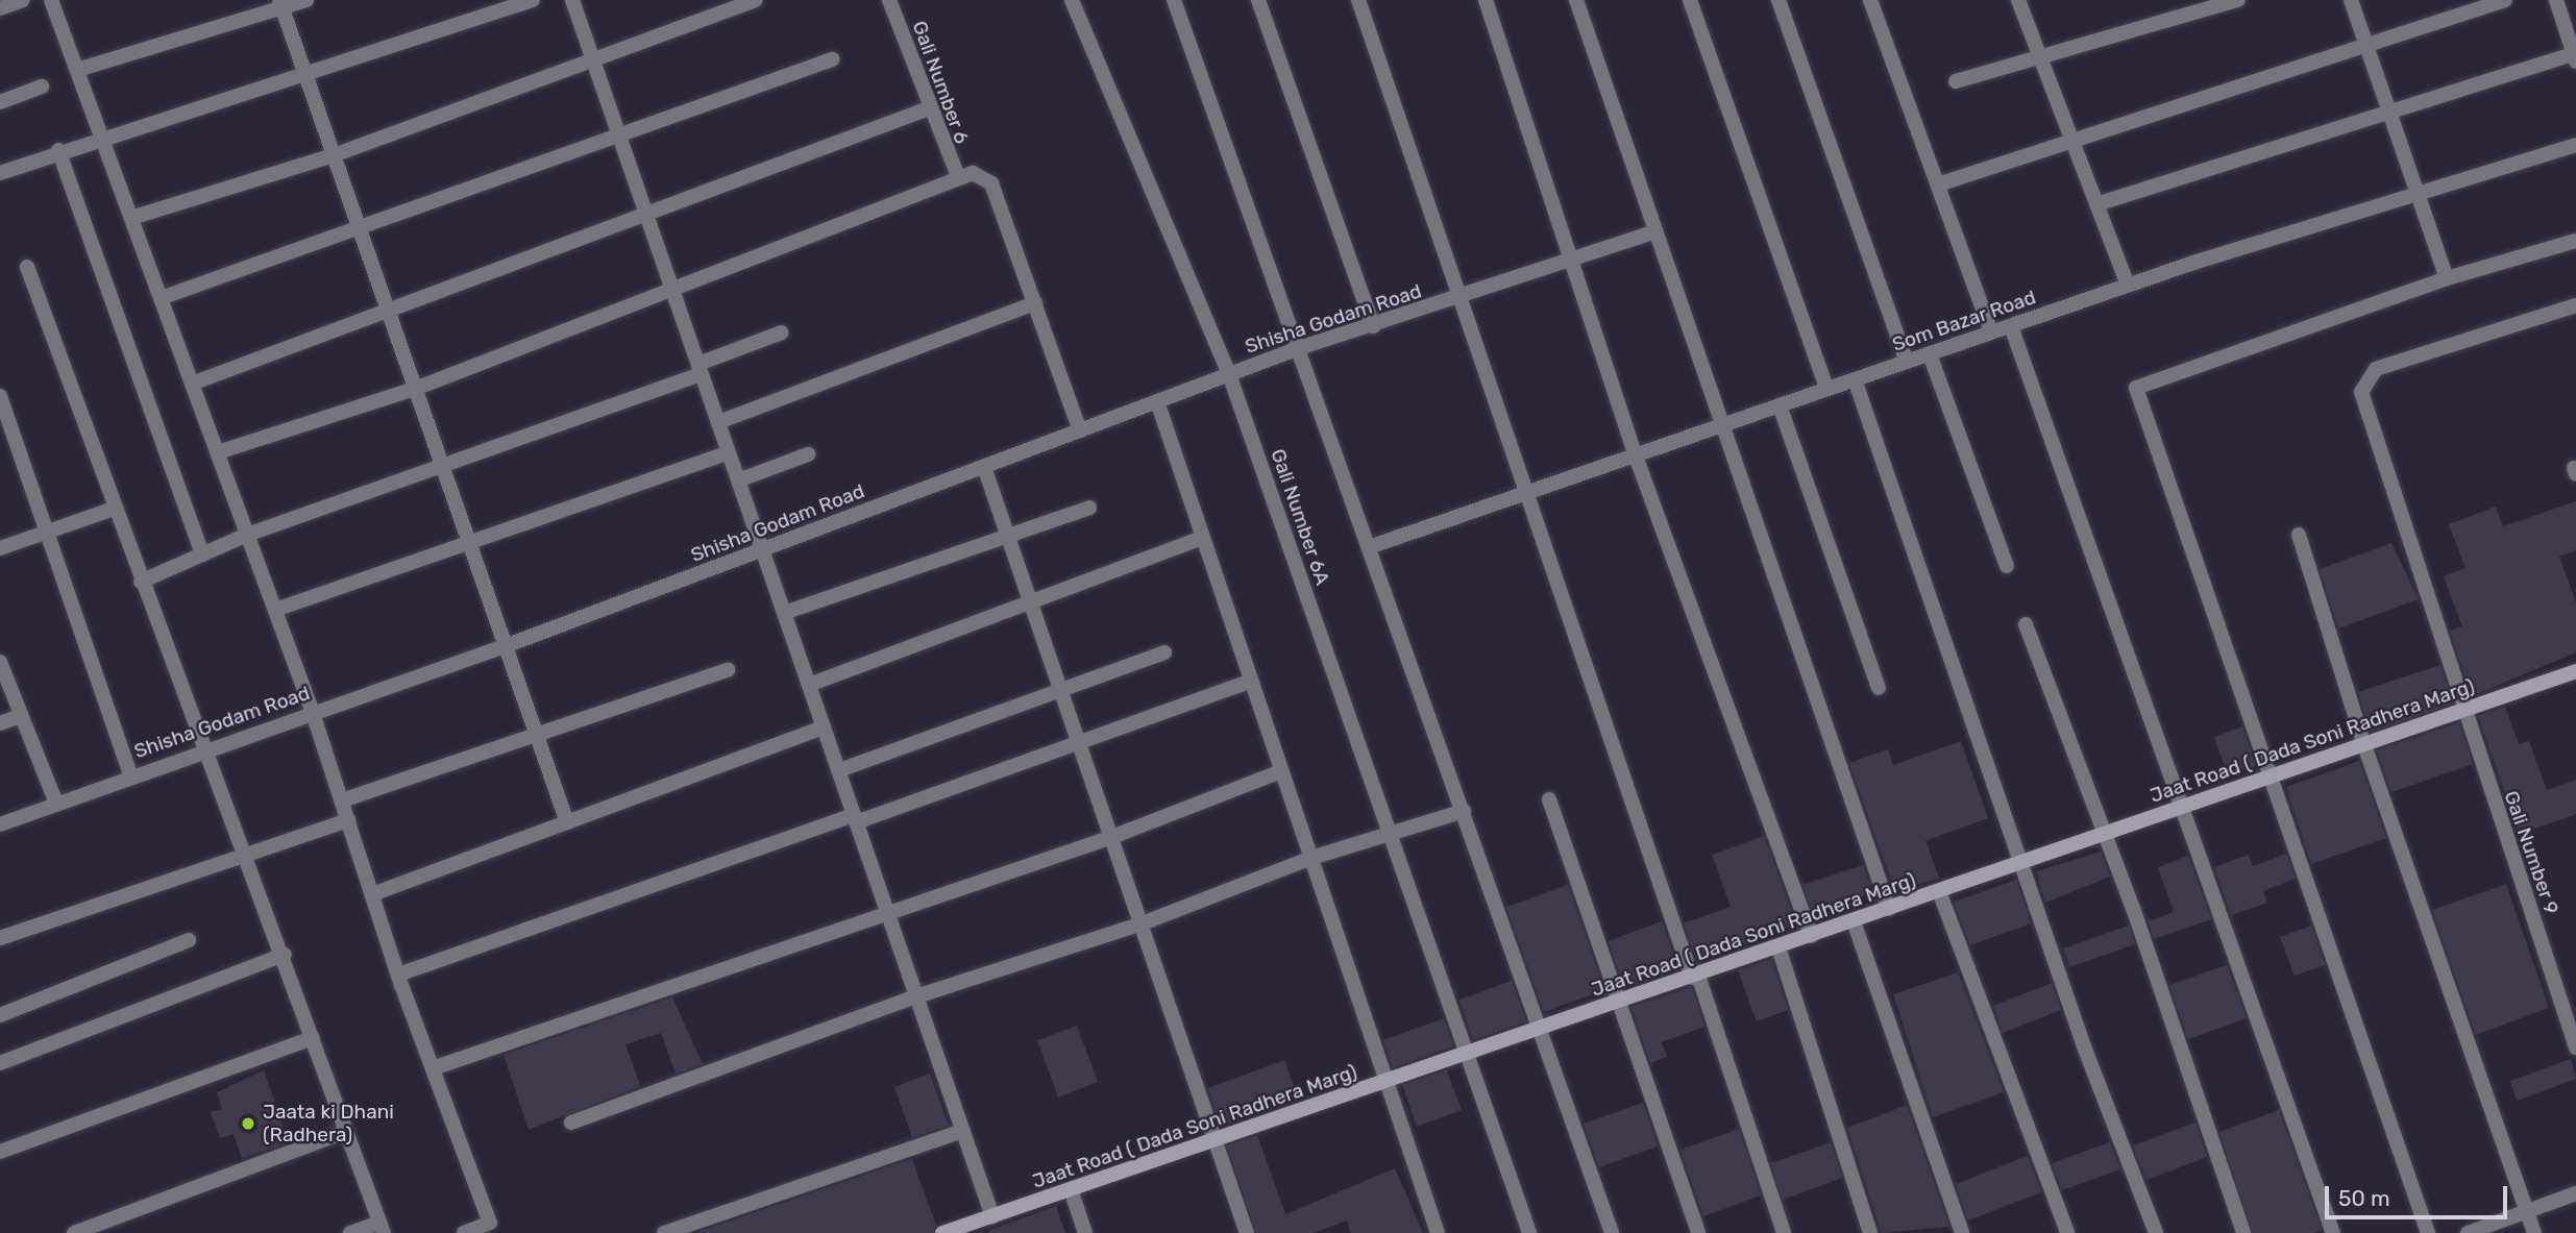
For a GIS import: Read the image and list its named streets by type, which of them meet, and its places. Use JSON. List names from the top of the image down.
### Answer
{
  "streets": {
    "street": [
      "Gali Number 6",
      "Shisha Godam Road",
      "Som Bazar Road",
      "Gali Number 6A",
      "Jaat Road ( Dada Soni Radhera Marg)",
      "Gali Number 9"
    ]
  },
  "crossings": [
    ["Shisha Godam Road", "Gali Number 6A"],
    ["Gali Number 6A", "Jaat Road ( Dada Soni Radhera Marg)"],
    ["Jaat Road ( Dada Soni Radhera Marg)", "Gali Number 9"]
  ],
  "places": ["Jaata ki Dhani (Radhera)"],
  "scale_bar": "50 m"
}
